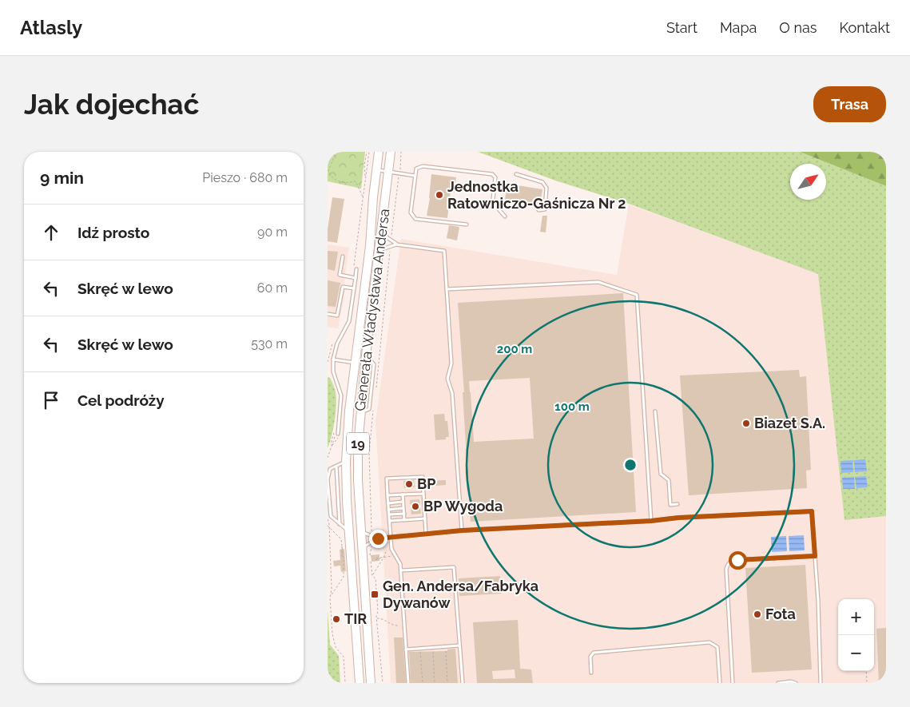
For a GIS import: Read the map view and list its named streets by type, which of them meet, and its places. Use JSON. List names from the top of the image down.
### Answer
{
  "streets": {
    "highway": ["Generała Władysława Andersa", "19"]
  },
  "places": {
    "other": [
      "Jednostka Ratowniczo-Gaśnicza Nr 2",
      "Biazet S.A.",
      "BP",
      "BP Wygoda",
      "Fota",
      "TIR"
    ],
    "transit": ["Gen. Andersa/Fabryka Dywanów"]
  },
  "north": "top right",
  "page": {
    "header": "Atlasly",
    "nav": [
      "Start",
      "Mapa",
      "O nas",
      "Kontakt"
    ],
    "buttons": "Trasa",
    "title": "Jak dojechać",
    "heading": ["9 min", "Pieszo · 680 m"],
    "list": [
      ["Idź prosto", "90 m"],
      ["Skręć w lewo", "60 m"],
      ["Skręć w lewo", "530 m"],
      "Cel podróży"
    ],
    "map_buttons": ["+", "−"]
  },
  "rings": ["200 m", "100 m"]
}
